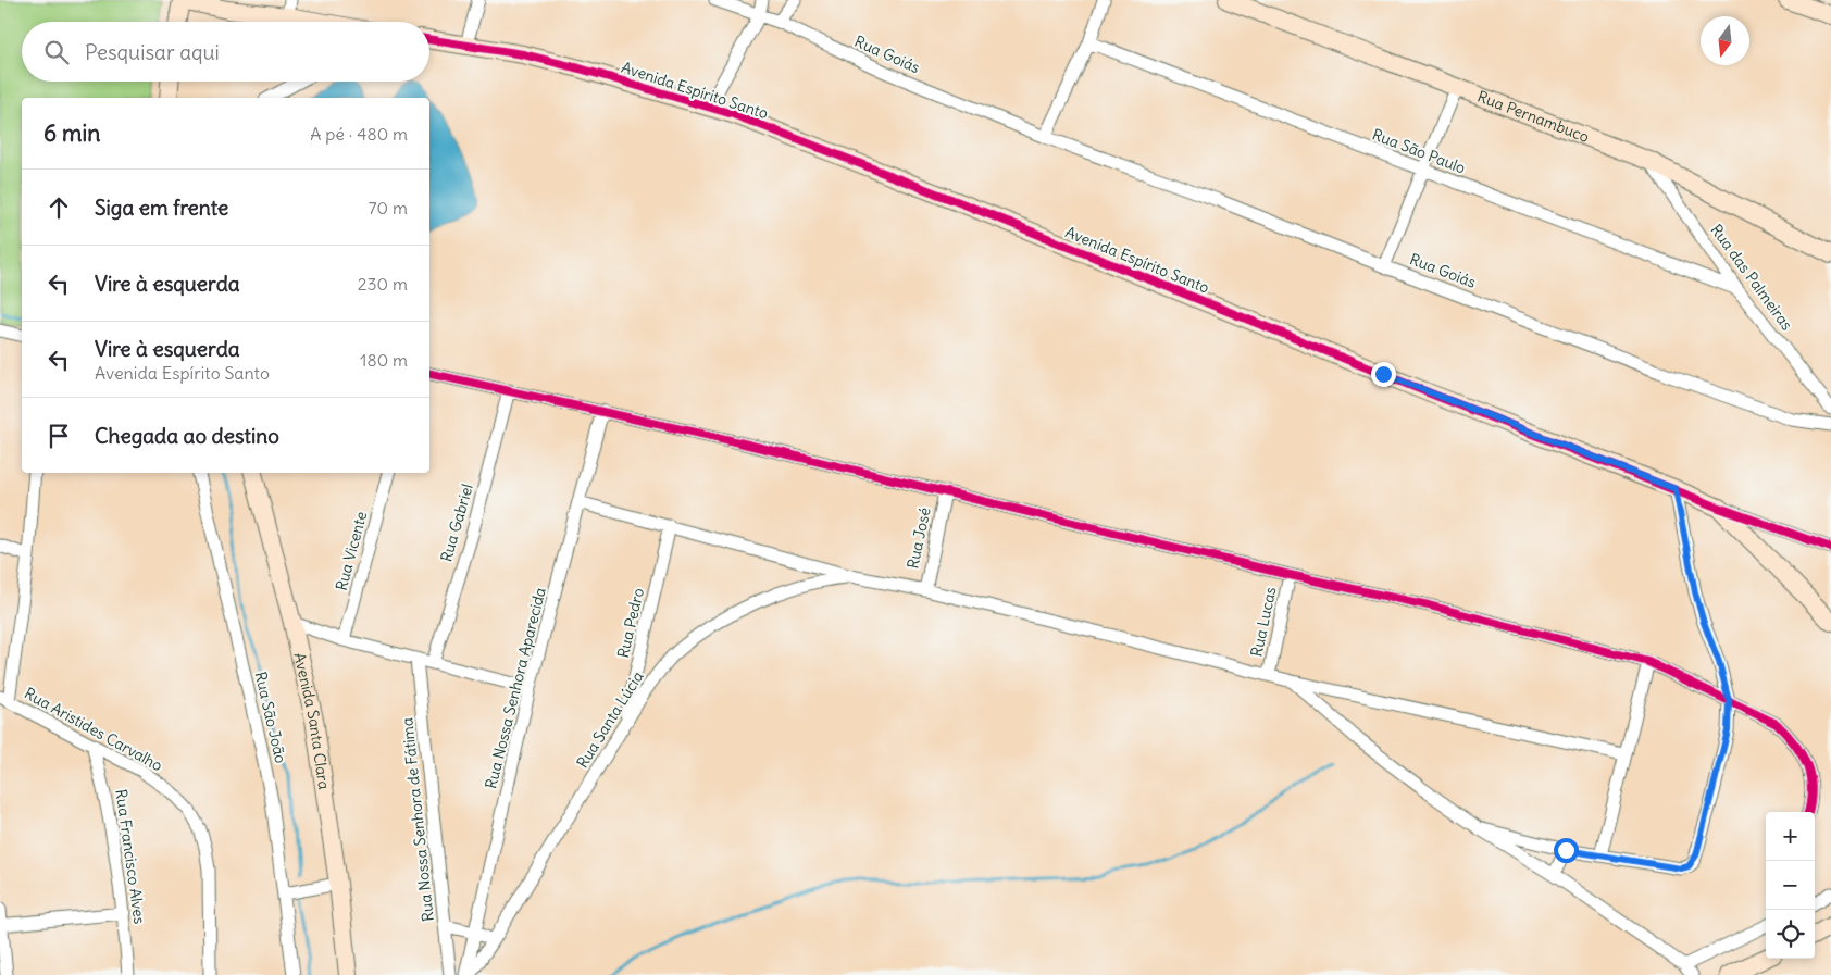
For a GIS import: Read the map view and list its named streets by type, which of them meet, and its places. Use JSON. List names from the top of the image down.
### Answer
{
  "streets": {
    "street": [
      "Rua Goiás",
      "Avenida Espírito Santo",
      "Rua Pernambuco",
      "Rua São Paulo",
      "Rua das Palmeiras",
      "Rua Gabriel",
      "Rua José",
      "Rua Vicente",
      "Rua Lucas",
      "Rua Pedro",
      "Rua Nossa Senhora Aparecida",
      "Rua São João",
      "Rua Santa Lúcia",
      "Avenida Santa Clara",
      "Rua Aristides Carvalho",
      "Rua Nossa Senhora de Fátima",
      "Rua Francisco Alves"
    ]
  },
  "crossings": [
    ["Rua Pernambuco", "Rua das Palmeiras"],
    ["Rua São Paulo", "Rua das Palmeiras"],
    ["Rua Pedro", "Rua Santa Lúcia"],
    ["Rua Aristides Carvalho", "Rua Francisco Alves"]
  ],
  "north": "bottom",
  "page": {
    "search": "Pesquisar aqui",
    "heading": ["6 min", "A pé · 480 m"],
    "list": [
      ["Siga em frente", "70 m"],
      ["Vire à esquerda", "230 m"],
      ["Vire à esquerda", "Avenida Espírito Santo", "180 m"],
      "Chegada ao destino"
    ],
    "map_buttons": ["+", "−"]
  }
}
